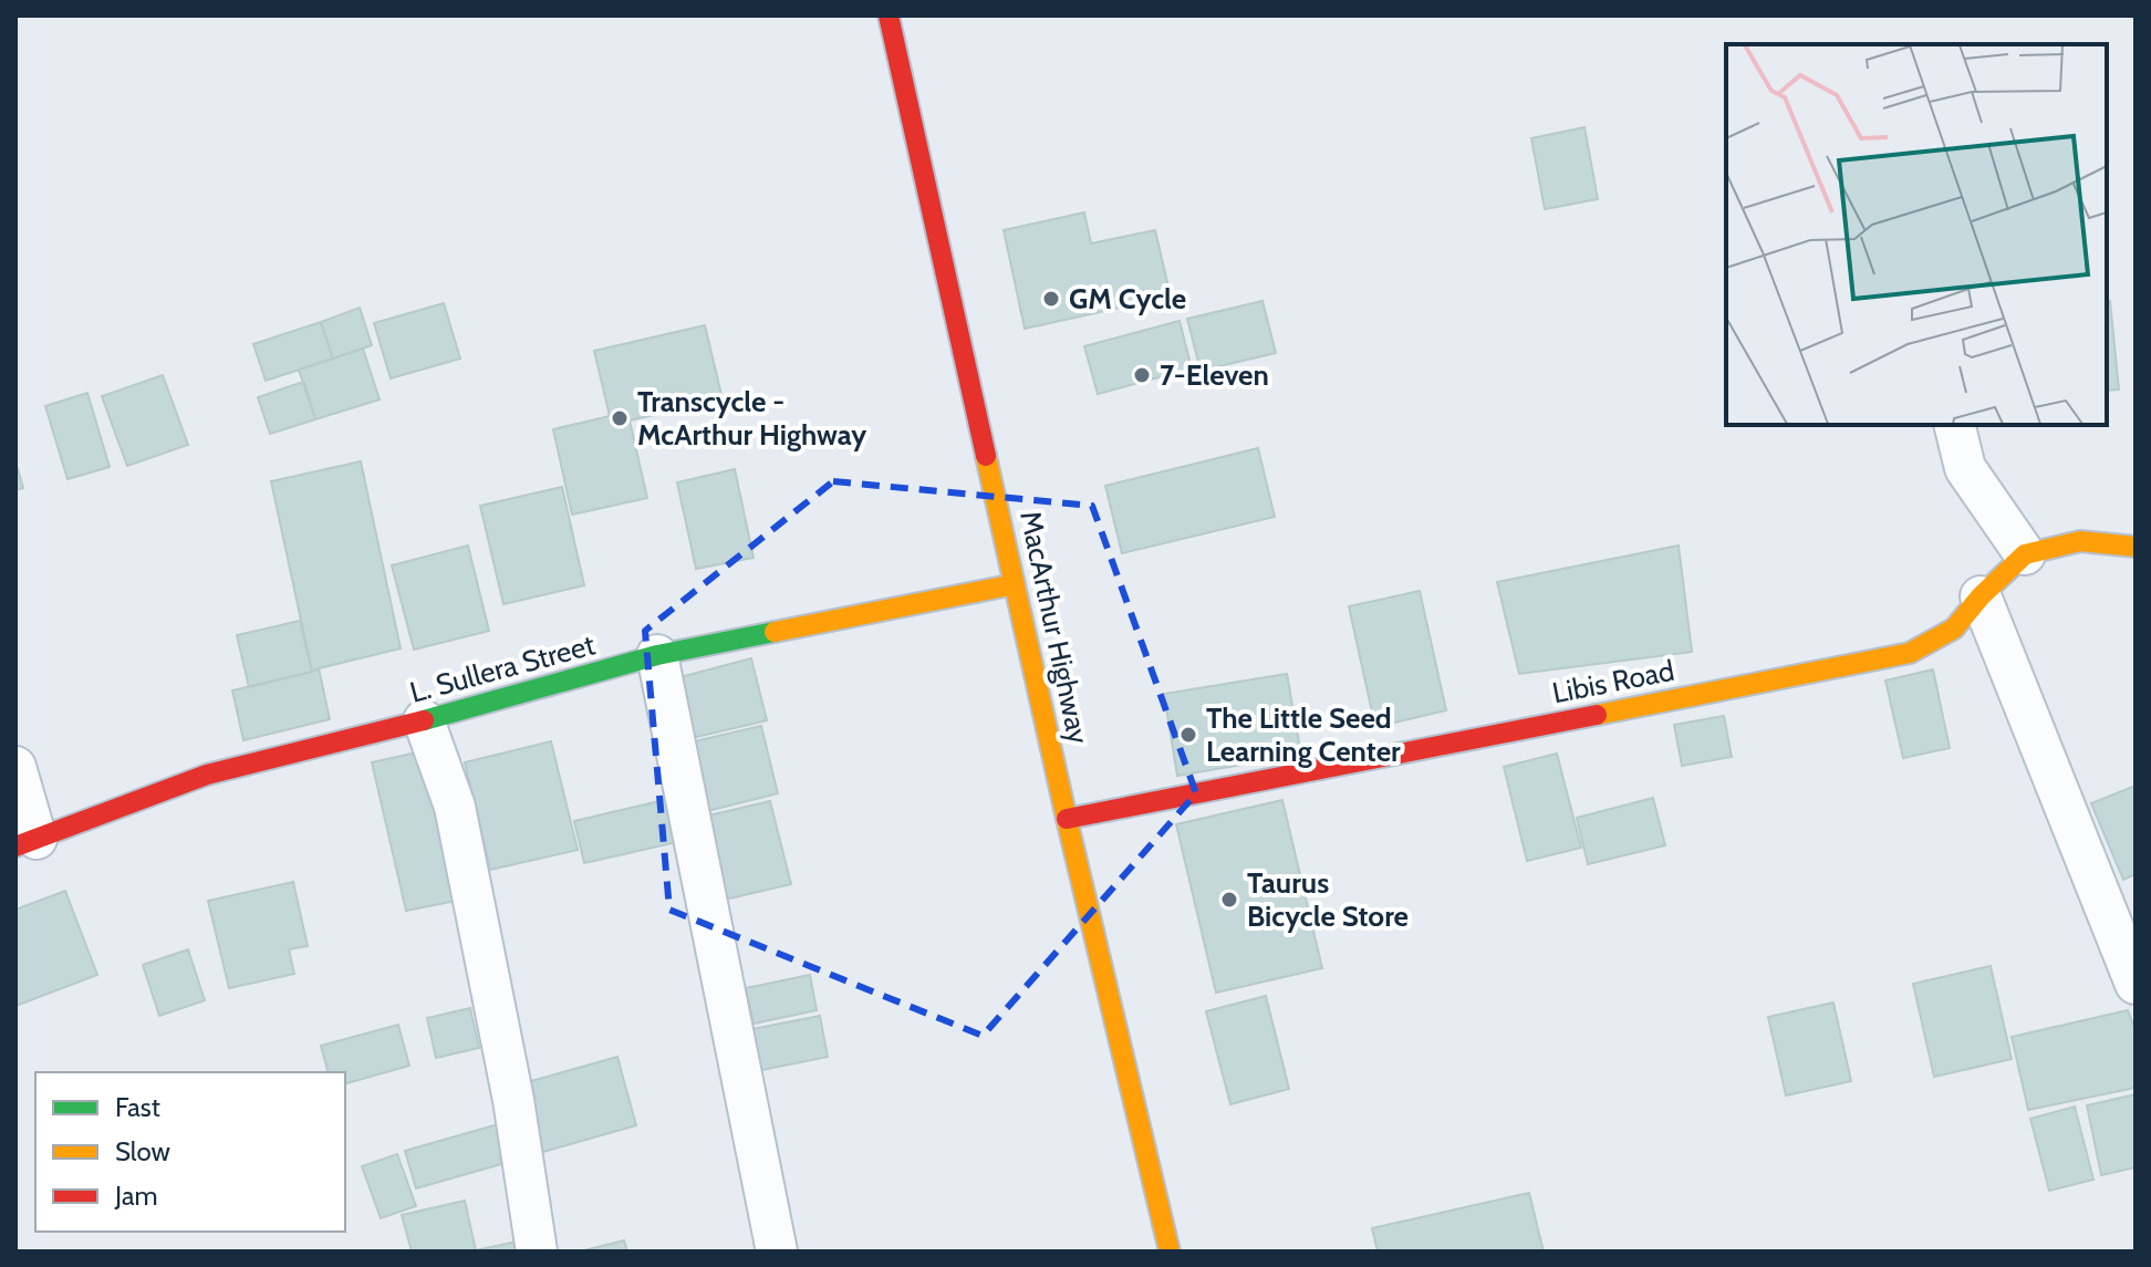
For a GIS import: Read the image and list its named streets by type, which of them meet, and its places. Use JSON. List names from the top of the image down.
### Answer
{
  "streets": {
    "main road": ["MacArthur Highway", "L. Sullera Street", "Libis Road"]
  },
  "crossings": [
    ["MacArthur Highway", "L. Sullera Street"],
    ["MacArthur Highway", "Libis Road"]
  ],
  "places": [
    "GM Cycle",
    "7-Eleven",
    "Transcycle - McArthur Highway",
    "The Little Seed Learning Center",
    "Taurus Bicycle Store"
  ],
  "legend": ["Fast", "Slow", "Jam"]
}
